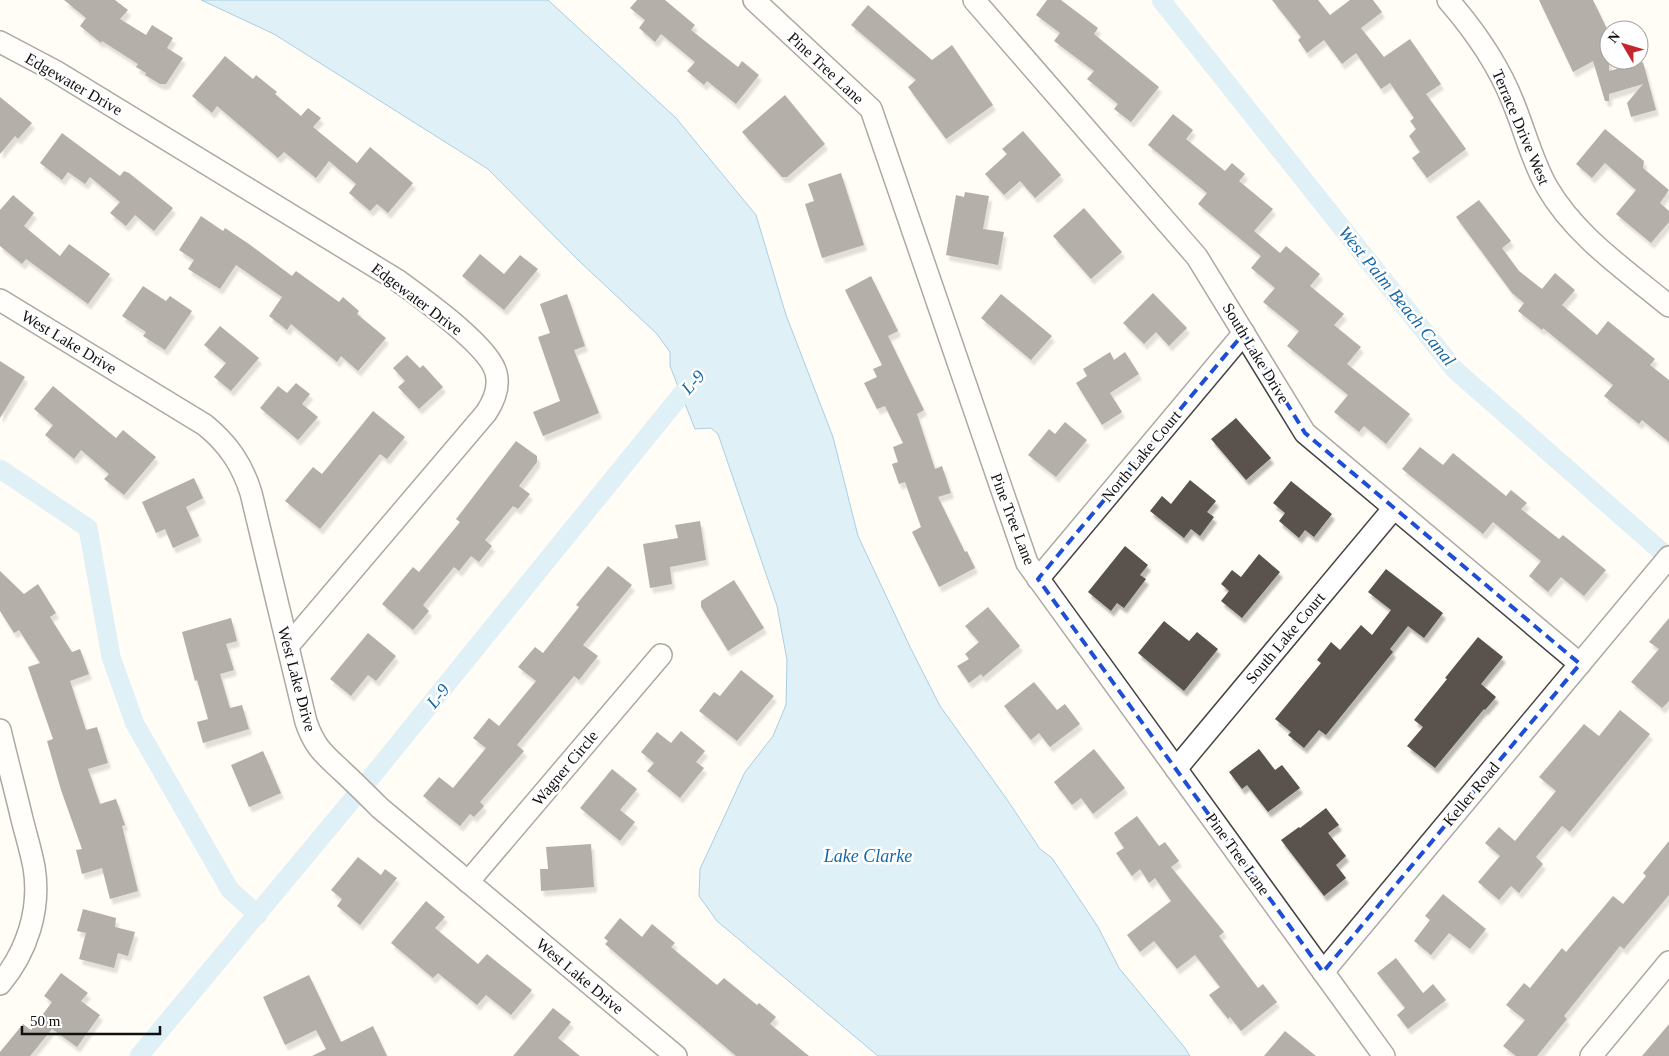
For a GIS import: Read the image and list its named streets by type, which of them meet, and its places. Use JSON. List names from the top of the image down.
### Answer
{
  "streets": {
    "street": [
      "Pine Tree Lane",
      "Edgewater Drive",
      "Terrace Drive West",
      "West Lake Drive",
      "South Lake Drive",
      "North Lake Court",
      "South Lake Court",
      "Wagner Circle",
      "Keller Road"
    ]
  },
  "crossings": [
    ["Pine Tree Lane", "North Lake Court"],
    ["Pine Tree Lane", "South Lake Court"],
    ["Pine Tree Lane", "Keller Road"],
    ["Edgewater Drive", "West Lake Drive"],
    ["West Lake Drive", "Wagner Circle"],
    ["South Lake Drive", "North Lake Court"],
    ["South Lake Drive", "South Lake Court"],
    ["South Lake Drive", "Keller Road"]
  ],
  "water": ["West Palm Beach Canal", "L-9", "Lake Clarke"],
  "scale_bar": "50 m",
  "north": "top left"
}
